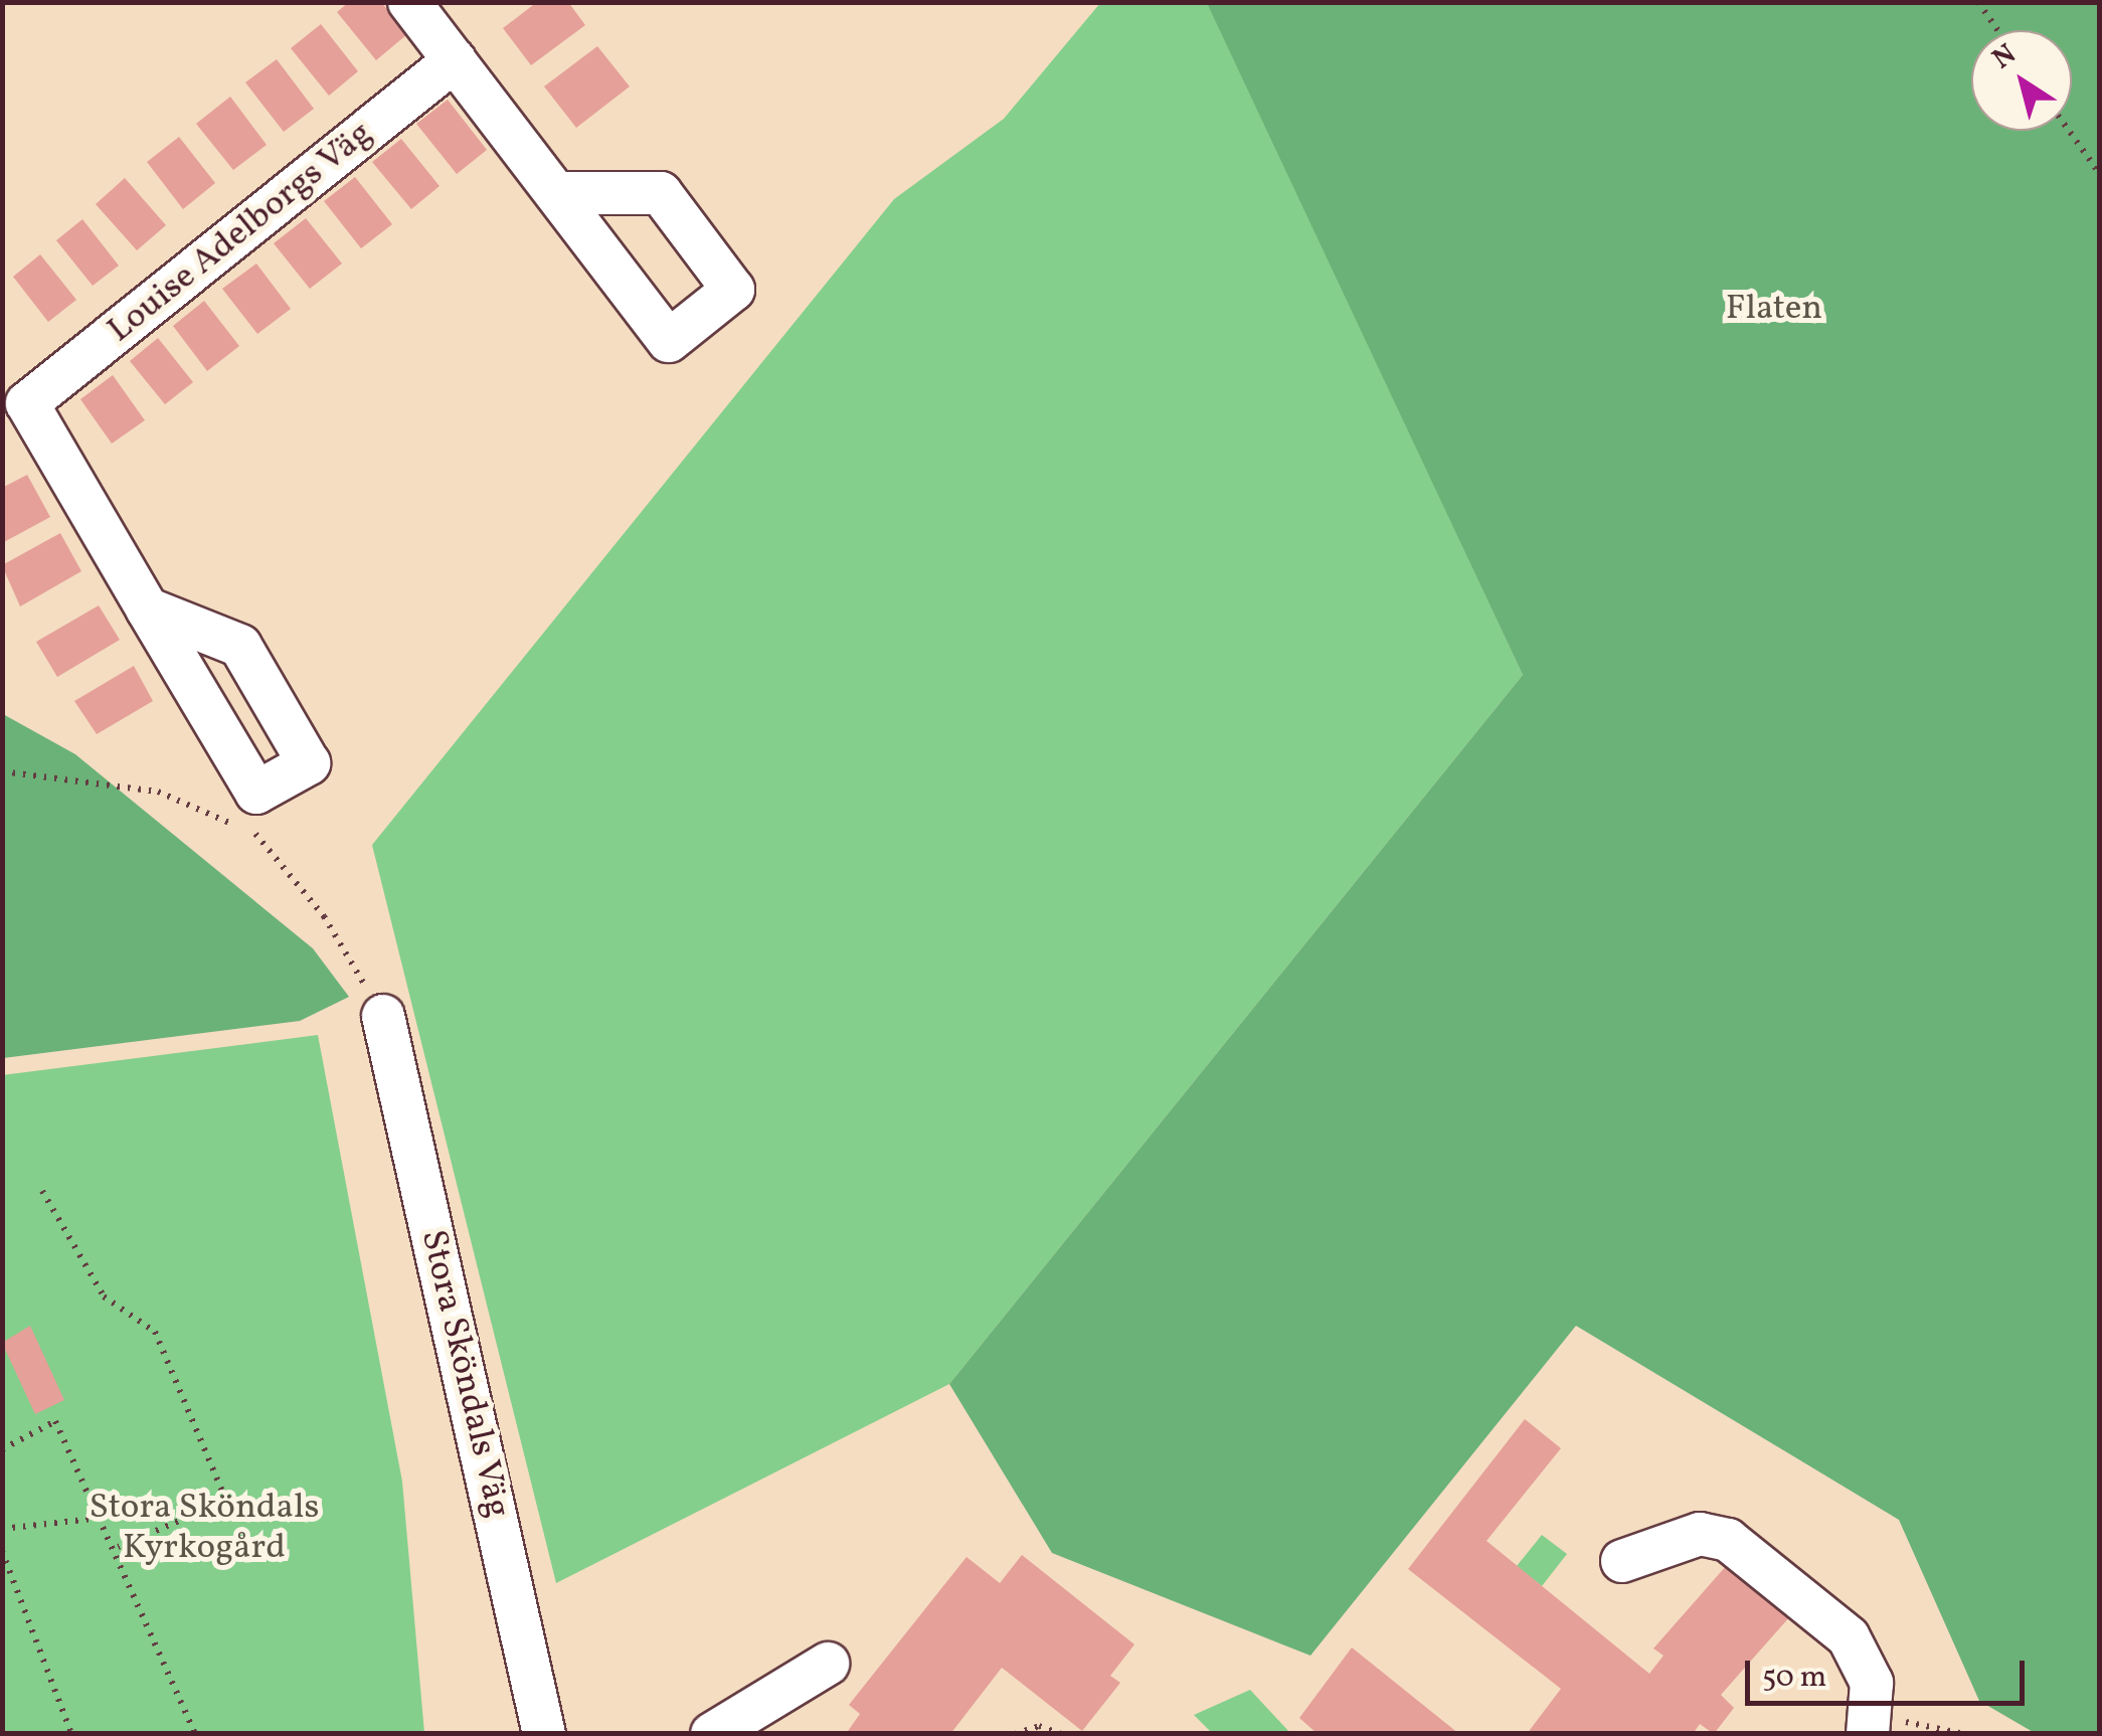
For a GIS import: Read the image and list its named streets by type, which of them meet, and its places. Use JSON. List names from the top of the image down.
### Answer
{
  "streets": {
    "street": ["Louise Adelborgs Väg", "Stora Sköndals Väg"]
  },
  "parks": ["Flaten", "Stora Sköndals Kyrkogård"],
  "scale_bar": "50 m",
  "north": "top left"
}
